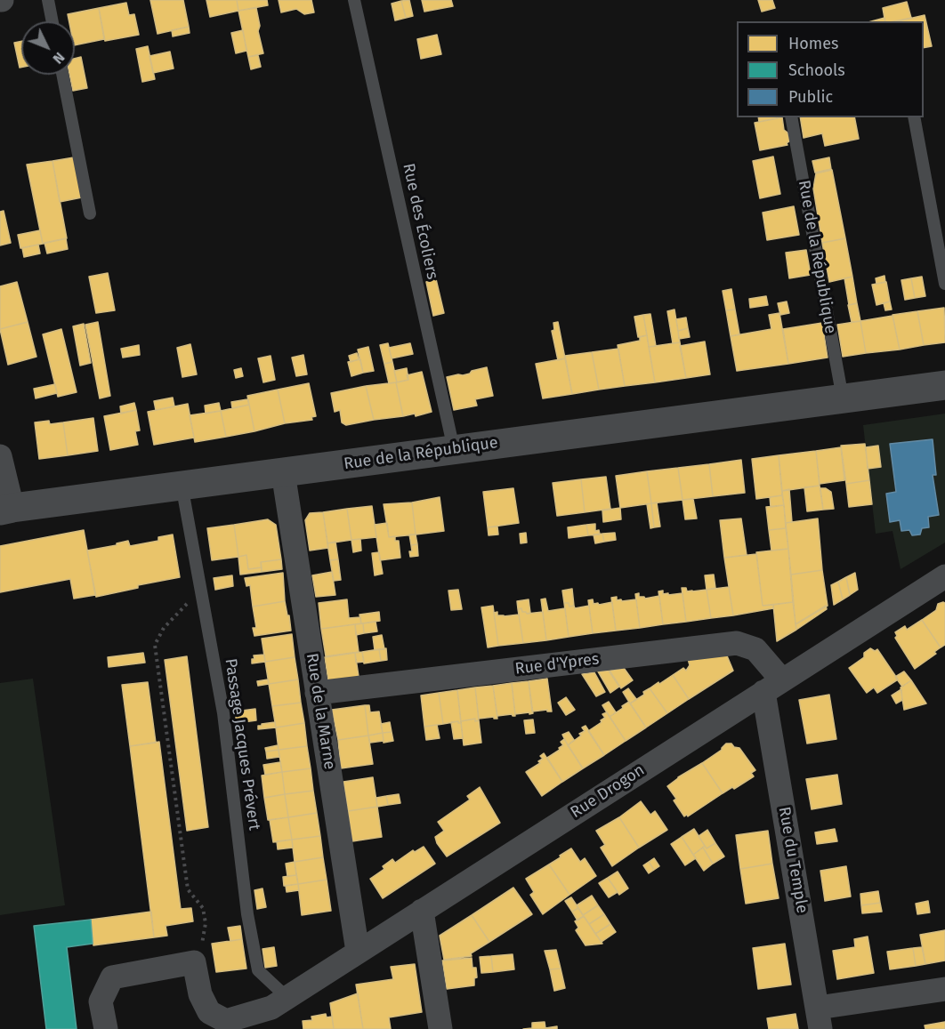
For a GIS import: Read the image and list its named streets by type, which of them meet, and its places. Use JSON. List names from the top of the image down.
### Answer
{
  "streets": {
    "street": [
      "Rue de la République",
      "Rue d'Ypres",
      "Rue de la Marne",
      "Rue Drogon",
      "Rue du Temple"
    ],
    "lane": ["Rue des Écoliers", "Passage Jacques Prévert"]
  },
  "crossings": [
    ["Rue des Écoliers", "Rue de la République"],
    ["Rue de la République", "Rue de la Marne"],
    ["Rue de la République", "Passage Jacques Prévert"],
    ["Rue d'Ypres", "Rue de la Marne"],
    ["Rue d'Ypres", "Rue Drogon"],
    ["Rue d'Ypres", "Rue du Temple"],
    ["Rue de la Marne", "Rue Drogon"],
    ["Passage Jacques Prévert", "Rue Drogon"],
    ["Rue Drogon", "Rue du Temple"]
  ],
  "legend": ["Homes", "Schools", "Public"],
  "north": "bottom right"
}
